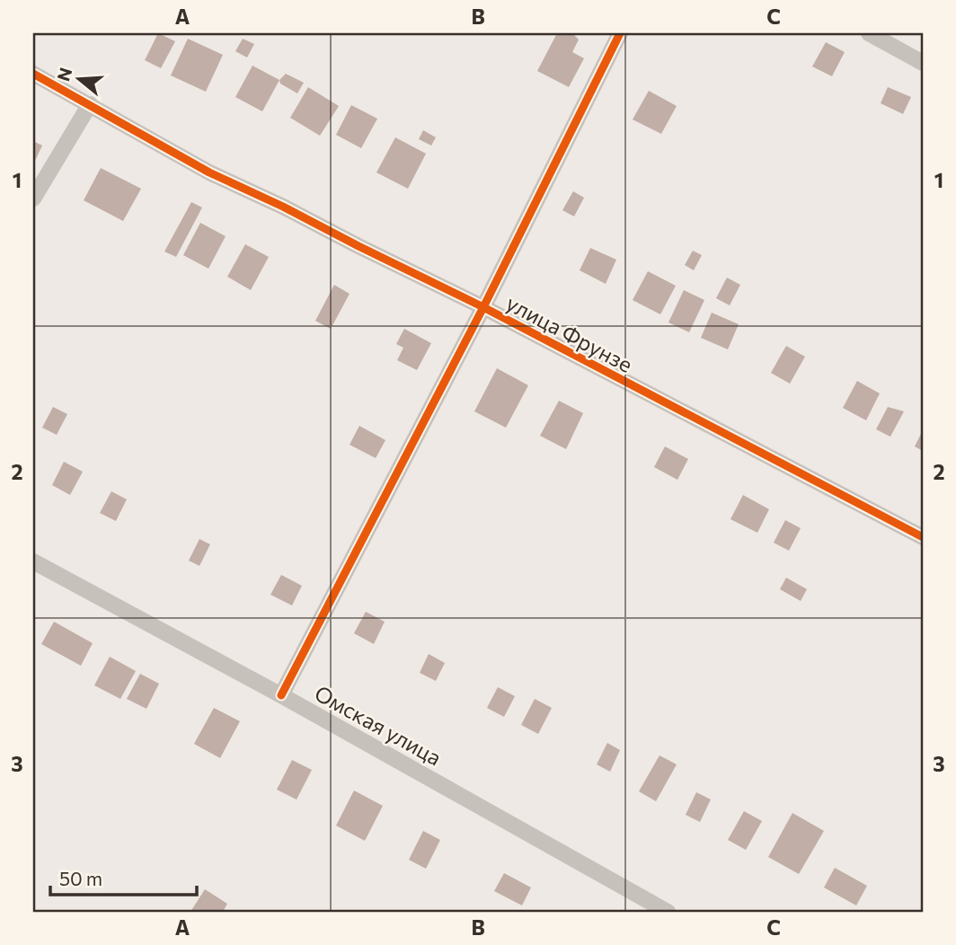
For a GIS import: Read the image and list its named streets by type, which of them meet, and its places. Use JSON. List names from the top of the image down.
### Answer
{
  "streets": {
    "street": ["улица Фрунзе", "Омская улица"]
  },
  "scale_bar": "50 m",
  "north": "left",
  "grid": {
    "columns": ["A", "B", "C"],
    "rows": ["1", "2", "3"]
  }
}
